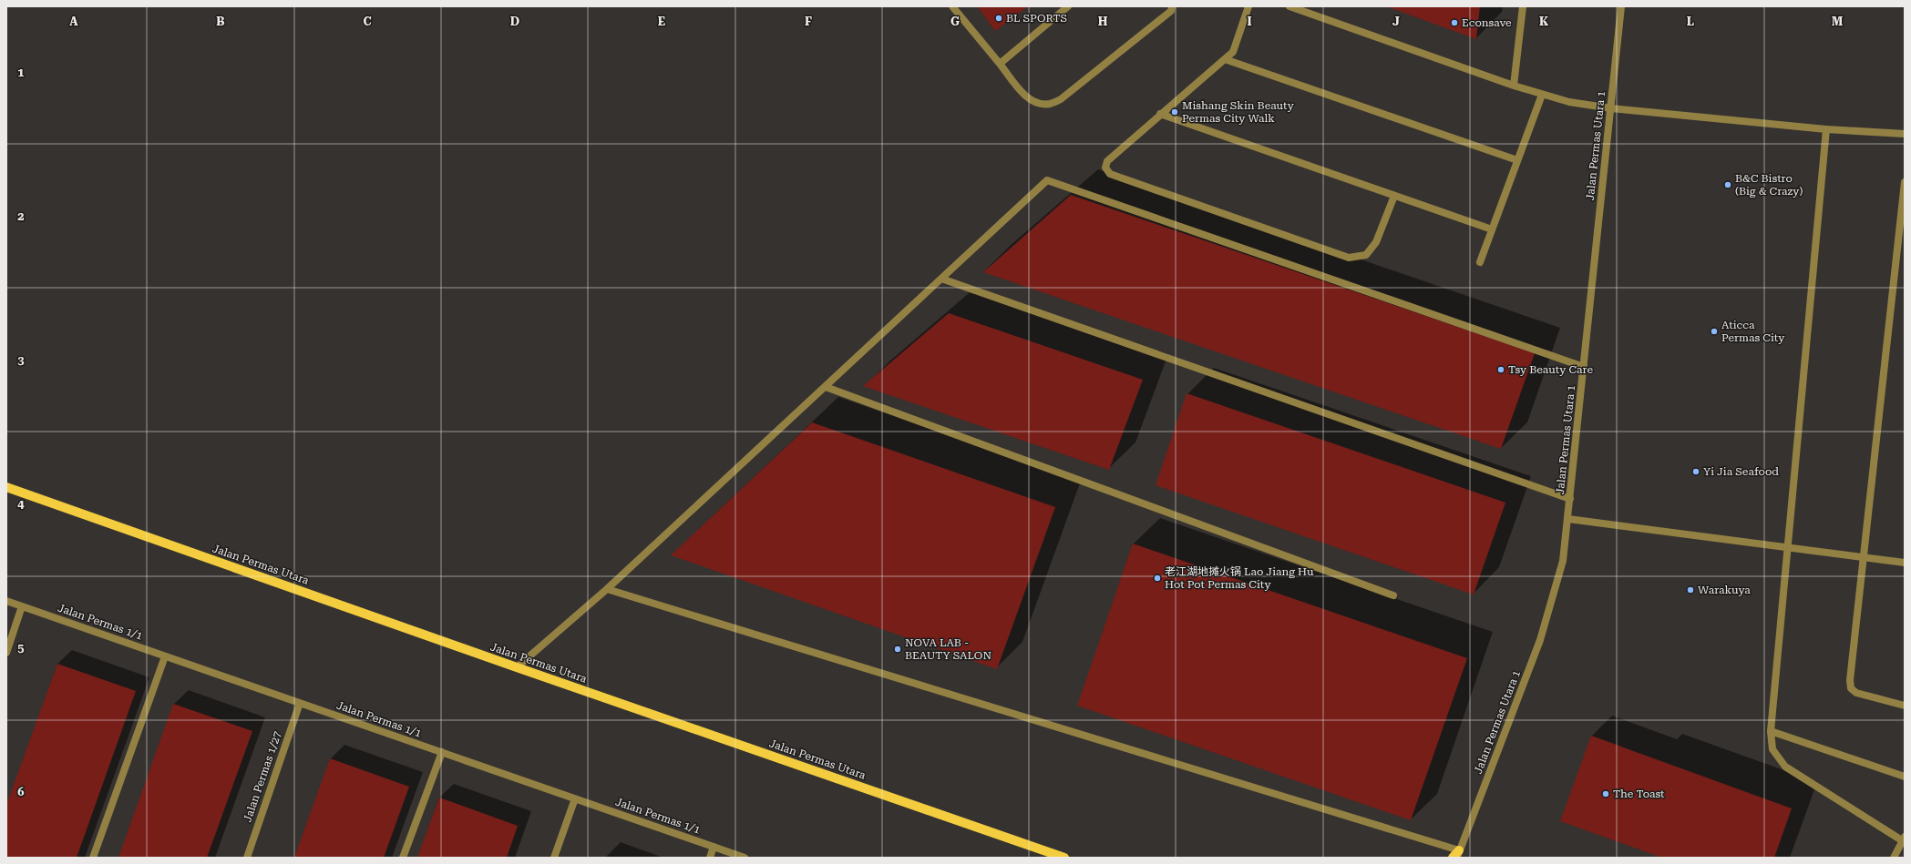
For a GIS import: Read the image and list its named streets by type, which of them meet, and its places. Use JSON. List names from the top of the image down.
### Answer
{
  "streets": {
    "main road": ["Jalan Permas Utara"],
    "street": ["Jalan Permas Utara 1", "Jalan Permas 1/1", "Jalan Permas 1/27"]
  },
  "crossings": [
    ["Jalan Permas 1/1", "Jalan Permas 1/27"]
  ],
  "places": [
    "BL SPORTS",
    "Econsave",
    "Mishang Skin Beauty Permas City Walk",
    "B&C Bistro (Big & Crazy)",
    "Aticca Permas City",
    "Tsy Beauty Care",
    "Yi Jia Seafood",
    "老江湖地摊火锅 Lao Jiang Hu Hot Pot Permas City",
    "Warakuya",
    "NOVA LAB - BEAUTY SALON",
    "The Toast"
  ],
  "grid": {
    "columns": [
      "A",
      "B",
      "C",
      "D",
      "E",
      "F",
      "G",
      "H",
      "I",
      "J",
      "K",
      "L",
      "M"
    ],
    "rows": [
      "1",
      "2",
      "3",
      "4",
      "5",
      "6"
    ]
  }
}
